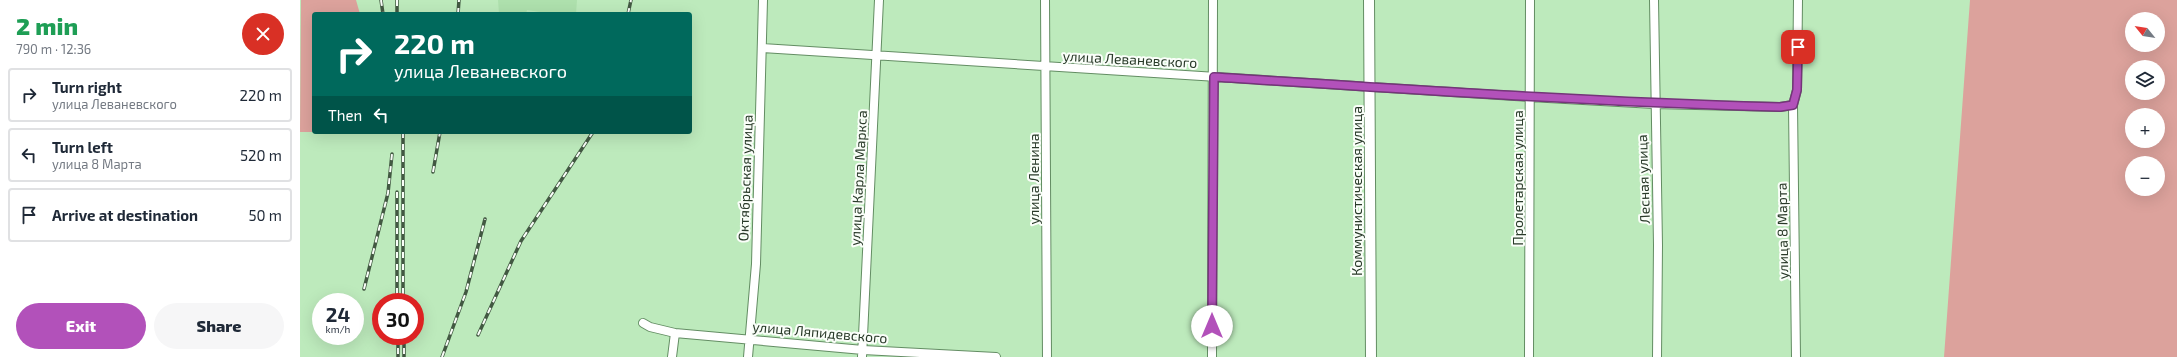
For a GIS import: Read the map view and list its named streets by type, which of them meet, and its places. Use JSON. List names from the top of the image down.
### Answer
{
  "streets": {
    "street": [
      "улица Леваневского",
      "Октябрьская улица",
      "улица Карла Маркса",
      "Пролетарская улица",
      "улица Ленина",
      "Лесная улица",
      "Коммунистическая улица",
      "улица 8 Марта",
      "улица Ляпидевского"
    ]
  },
  "crossings": [
    ["улица Леваневского", "Октябрьская улица"],
    ["улица Леваневского", "улица Карла Маркса"],
    ["улица Леваневского", "Пролетарская улица"],
    ["улица Леваневского", "улица Ленина"],
    ["улица Леваневского", "Лесная улица"],
    ["улица Леваневского", "Коммунистическая улица"],
    ["улица Леваневского", "улица 8 Марта"],
    ["Октябрьская улица", "улица Ляпидевского"],
    ["улица Карла Маркса", "улица Ляпидевского"]
  ],
  "north": "top left",
  "page": {
    "heading": ["2 min", "790 m · 12:36"],
    "map_buttons": ["+", "−"],
    "turn": ["220 m", "улица Леваневского"],
    "list": [
      {
        "name": "Turn right",
        "note": "улица Леваневского",
        "value": "220 m"
      },
      {
        "name": "Turn left",
        "note": "улица 8 Марта",
        "value": "520 m"
      },
      {
        "name": "Arrive at destination",
        "value": "50 m"
      }
    ],
    "then": "Then",
    "speed": "24 km/h",
    "limit": "30",
    "buttons": ["Exit", "Share"]
  }
}
